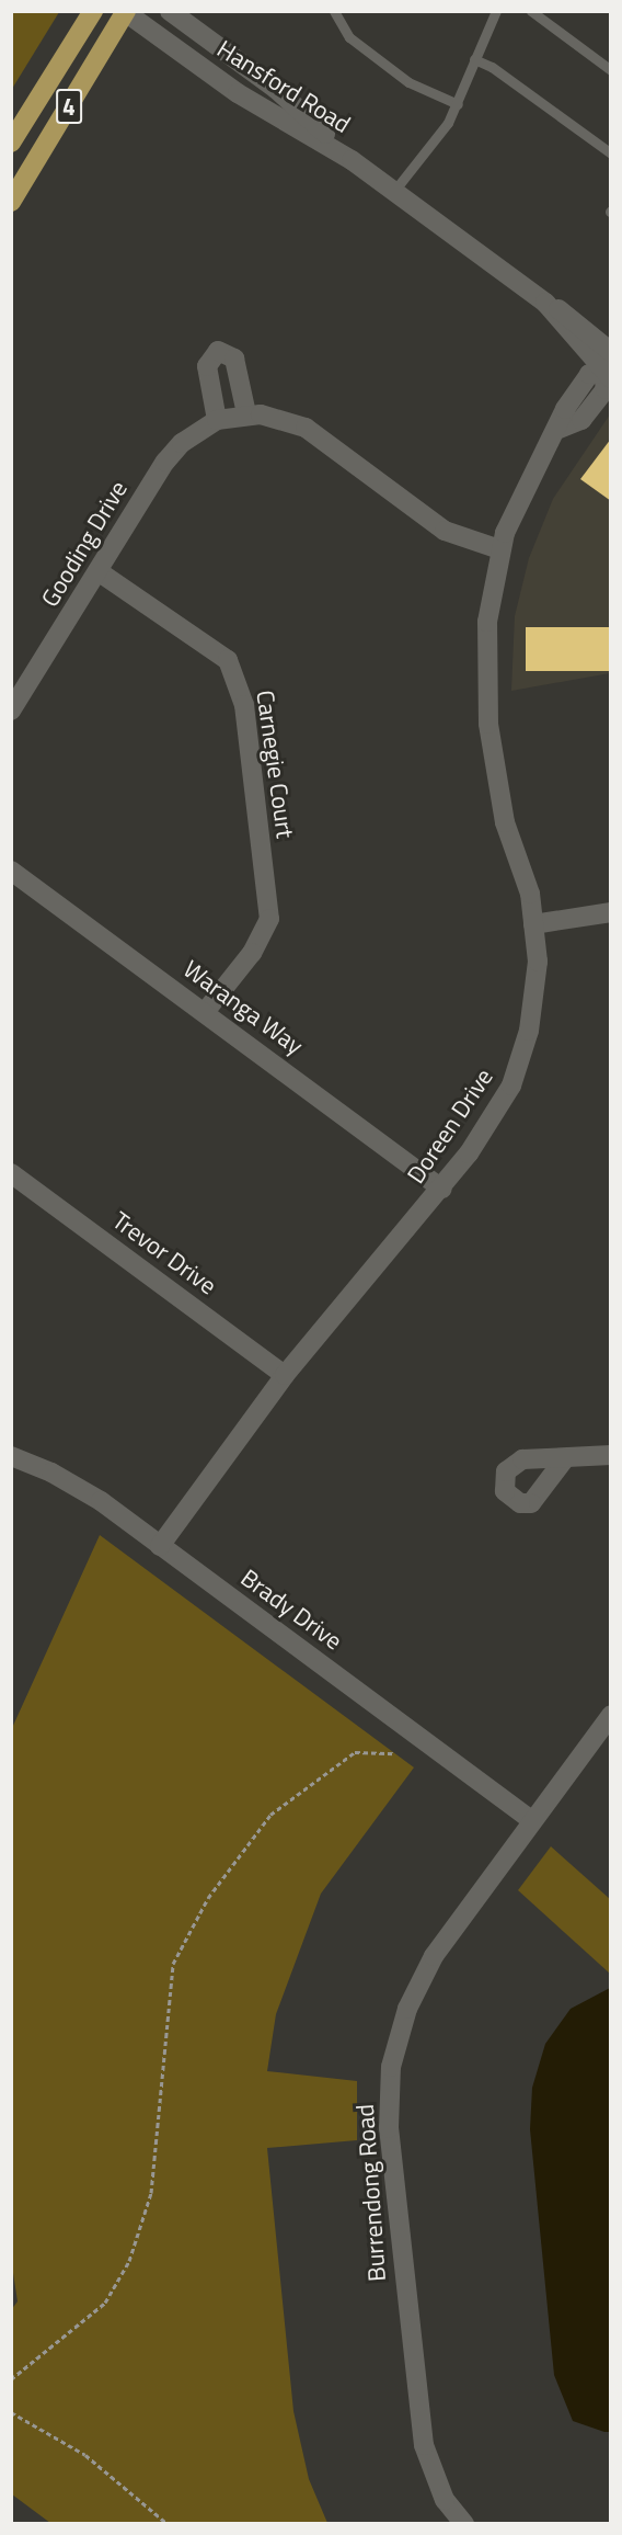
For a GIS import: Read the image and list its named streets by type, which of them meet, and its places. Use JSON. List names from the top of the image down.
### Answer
{
  "streets": {
    "main road": ["4"],
    "street": [
      "Hansford Road",
      "Gooding Drive",
      "Carnegie Court",
      "Waranga Way",
      "Doreen Drive",
      "Trevor Drive",
      "Brady Drive",
      "Burrendong Road"
    ]
  },
  "crossings": [
    ["Hansford Road", "4"],
    ["Hansford Road", "Doreen Drive"],
    ["Gooding Drive", "Carnegie Court"],
    ["Gooding Drive", "Doreen Drive"],
    ["Carnegie Court", "Waranga Way"],
    ["Waranga Way", "Doreen Drive"],
    ["Doreen Drive", "Trevor Drive"],
    ["Doreen Drive", "Brady Drive"],
    ["Brady Drive", "Burrendong Road"]
  ]
}
